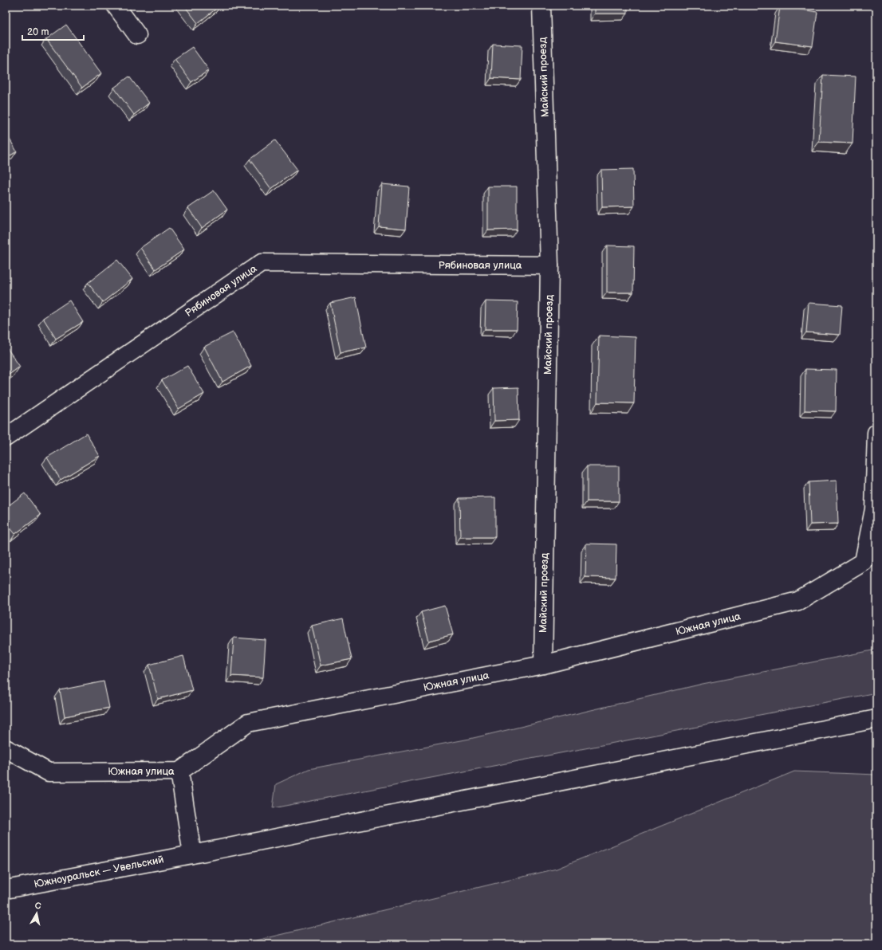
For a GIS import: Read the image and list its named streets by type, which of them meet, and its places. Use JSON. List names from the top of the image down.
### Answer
{
  "streets": {
    "street": [
      "Майский проезд",
      "Рябиновая улица",
      "Южная улица",
      "Южноуральск — Увельский"
    ]
  },
  "crossings": [
    ["Майский проезд", "Рябиновая улица"],
    ["Майский проезд", "Южная улица"]
  ],
  "scale_bar": "20 m",
  "north": "top"
}
